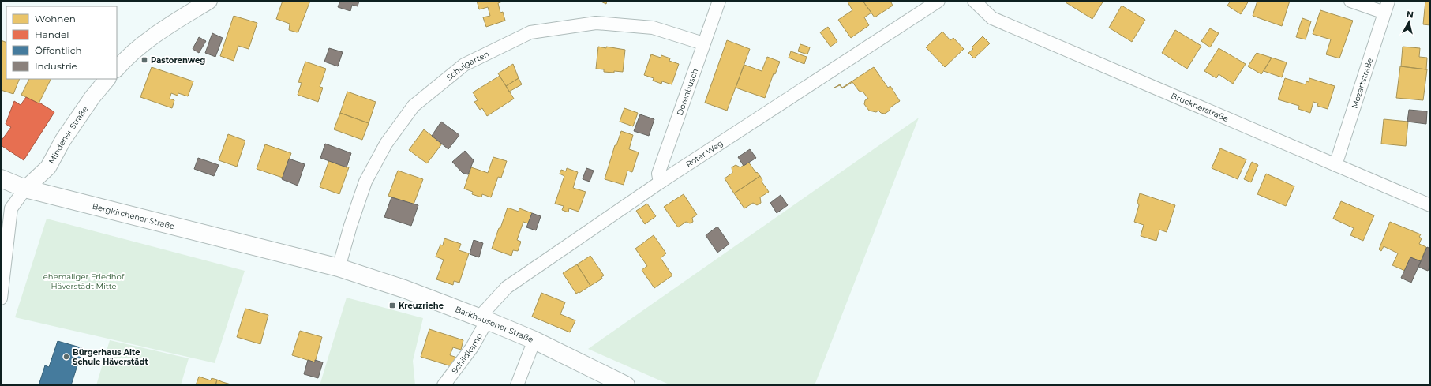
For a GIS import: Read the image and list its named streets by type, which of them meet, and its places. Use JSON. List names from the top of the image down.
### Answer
{
  "streets": {
    "main road": ["Bergkirchener Straße", "Barkhausener Straße"],
    "street": [
      "Schulgarten",
      "Mozartstraße",
      "Dorenbusch",
      "Brucknerstraße",
      "Mindener Straße",
      "Roter Weg",
      "Schildkamp"
    ]
  },
  "crossings": [
    ["Schulgarten", "Dorenbusch"],
    ["Schulgarten", "Barkhausener Straße"],
    ["Mozartstraße", "Brucknerstraße"],
    ["Dorenbusch", "Roter Weg"],
    ["Mindener Straße", "Bergkirchener Straße"],
    ["Roter Weg", "Barkhausener Straße"],
    ["Roter Weg", "Schildkamp"],
    ["Bergkirchener Straße", "Barkhausener Straße"],
    ["Barkhausener Straße", "Schildkamp"]
  ],
  "parks": ["ehemaliger Friedhof Häverstädt Mitte"],
  "places": {
    "transit": ["Pastorenweg", "Kreuzriehe"],
    "other": ["Bürgerhaus Alte Schule Häverstädt"]
  },
  "legend": [
    "Wohnen",
    "Handel",
    "Öffentlich",
    "Industrie"
  ],
  "north": "top"
}
